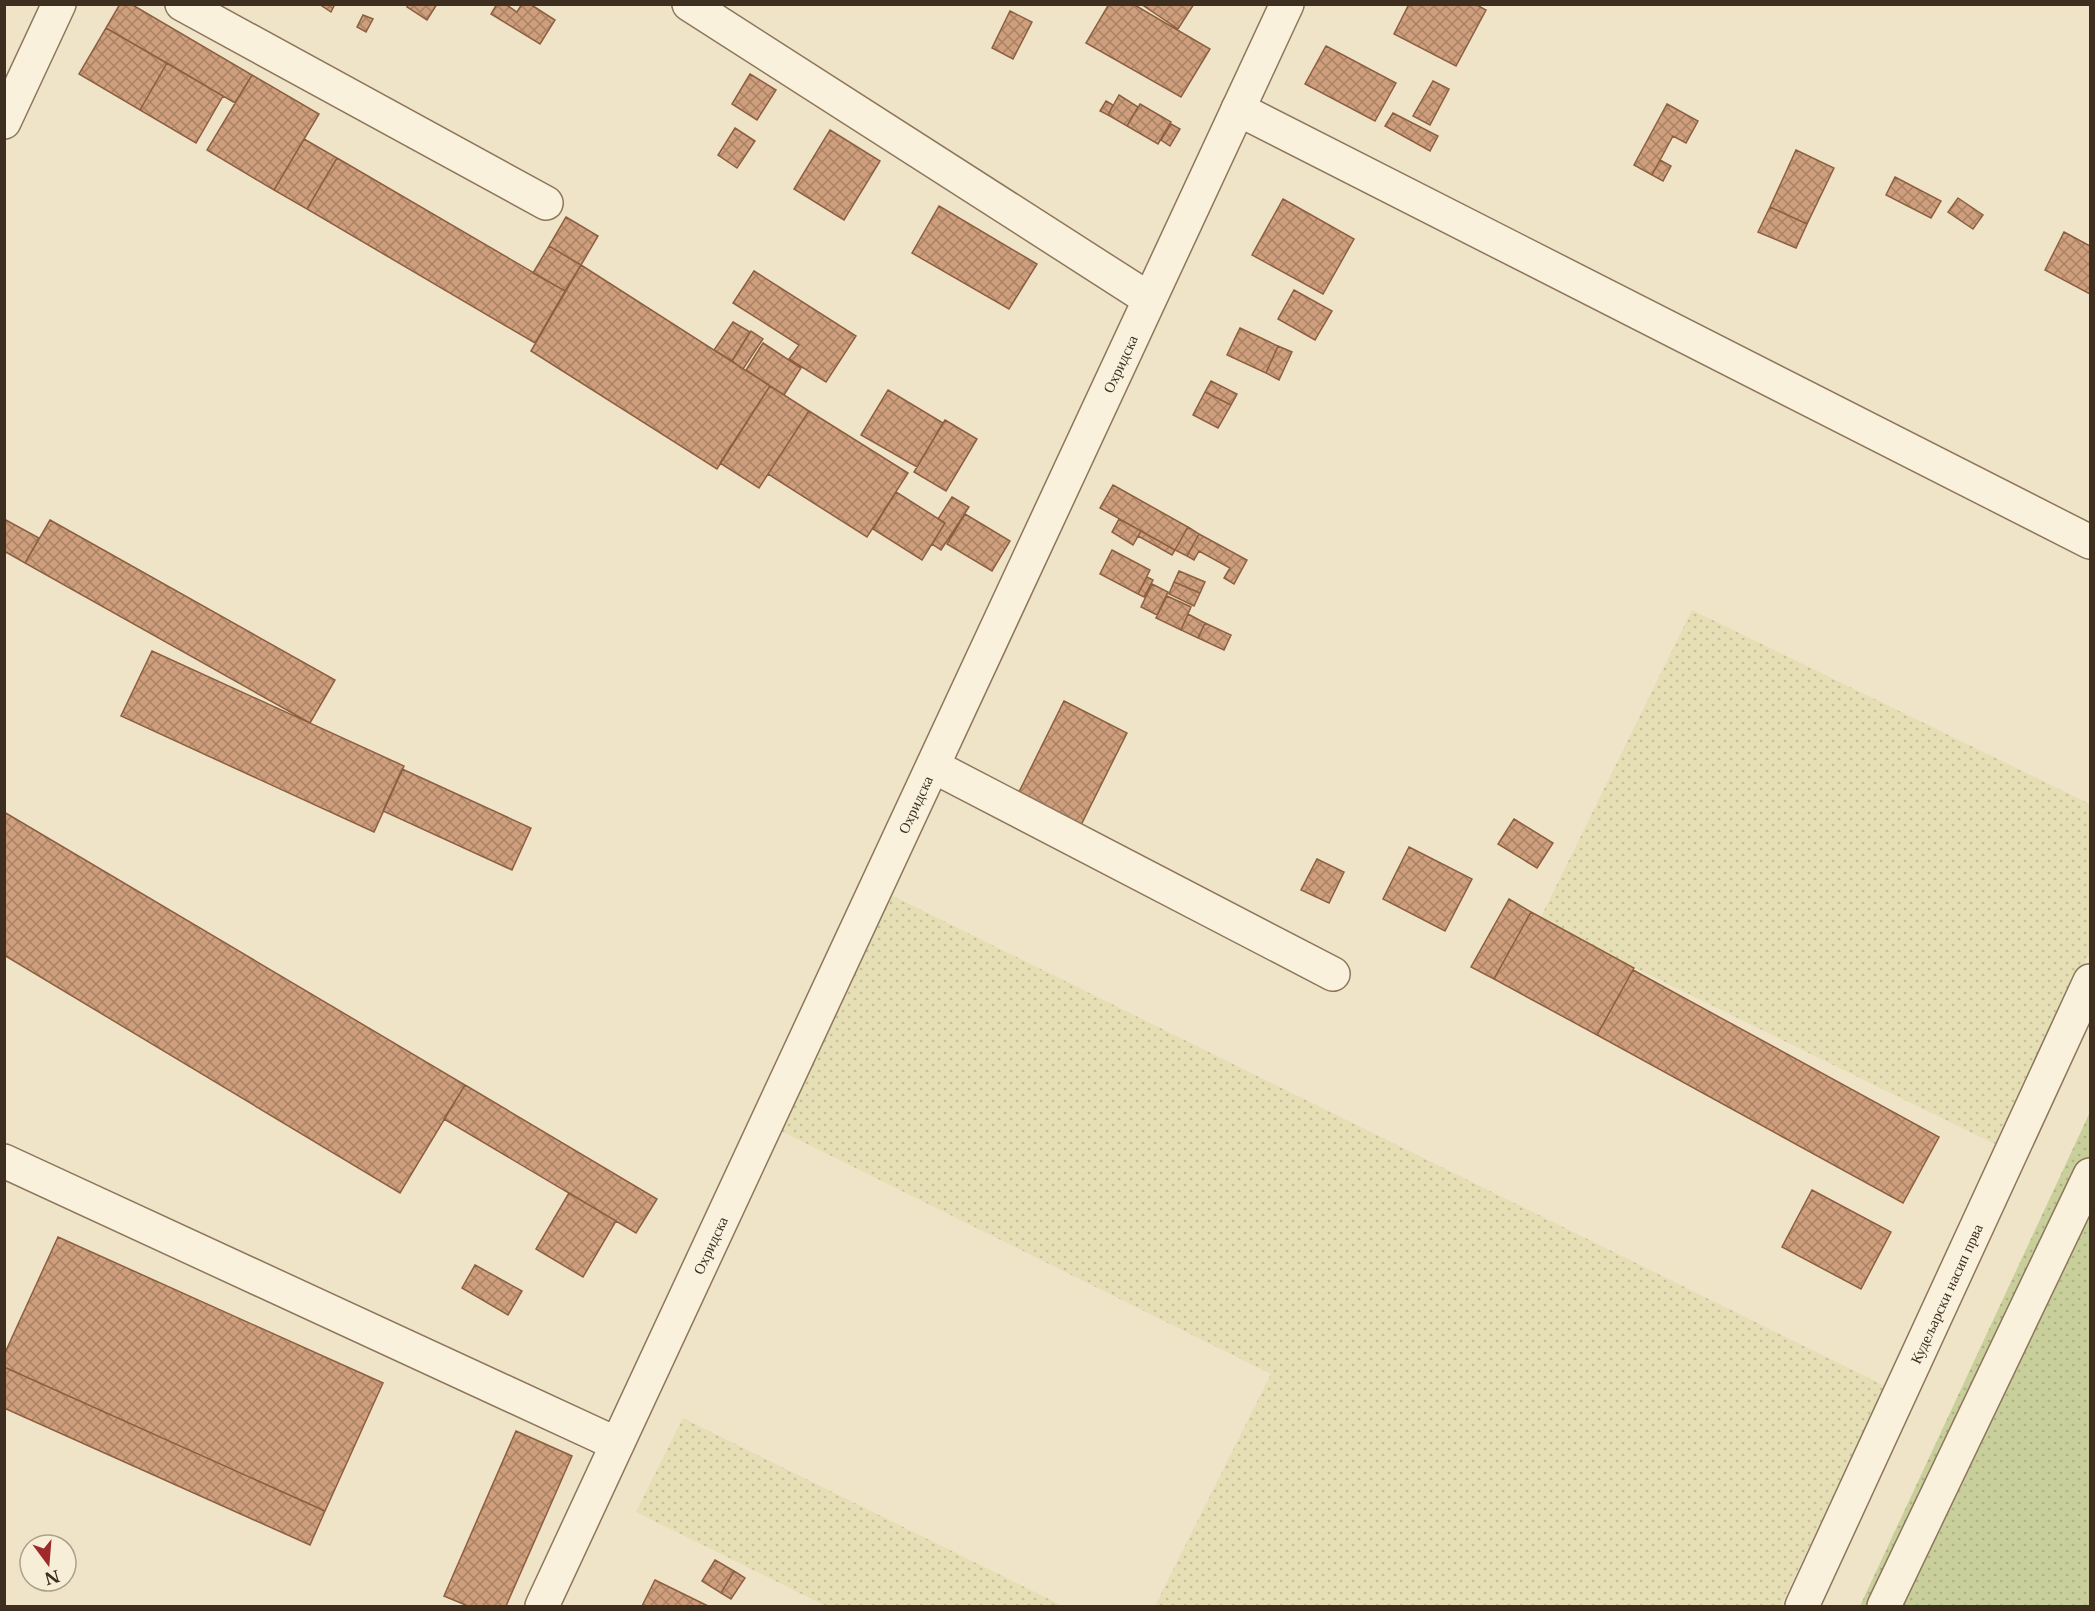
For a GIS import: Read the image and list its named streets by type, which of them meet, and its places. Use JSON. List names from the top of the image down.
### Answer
{
  "streets": {
    "street": ["Охридска", "Кудељарски насип прва"]
  },
  "north": "bottom"
}
